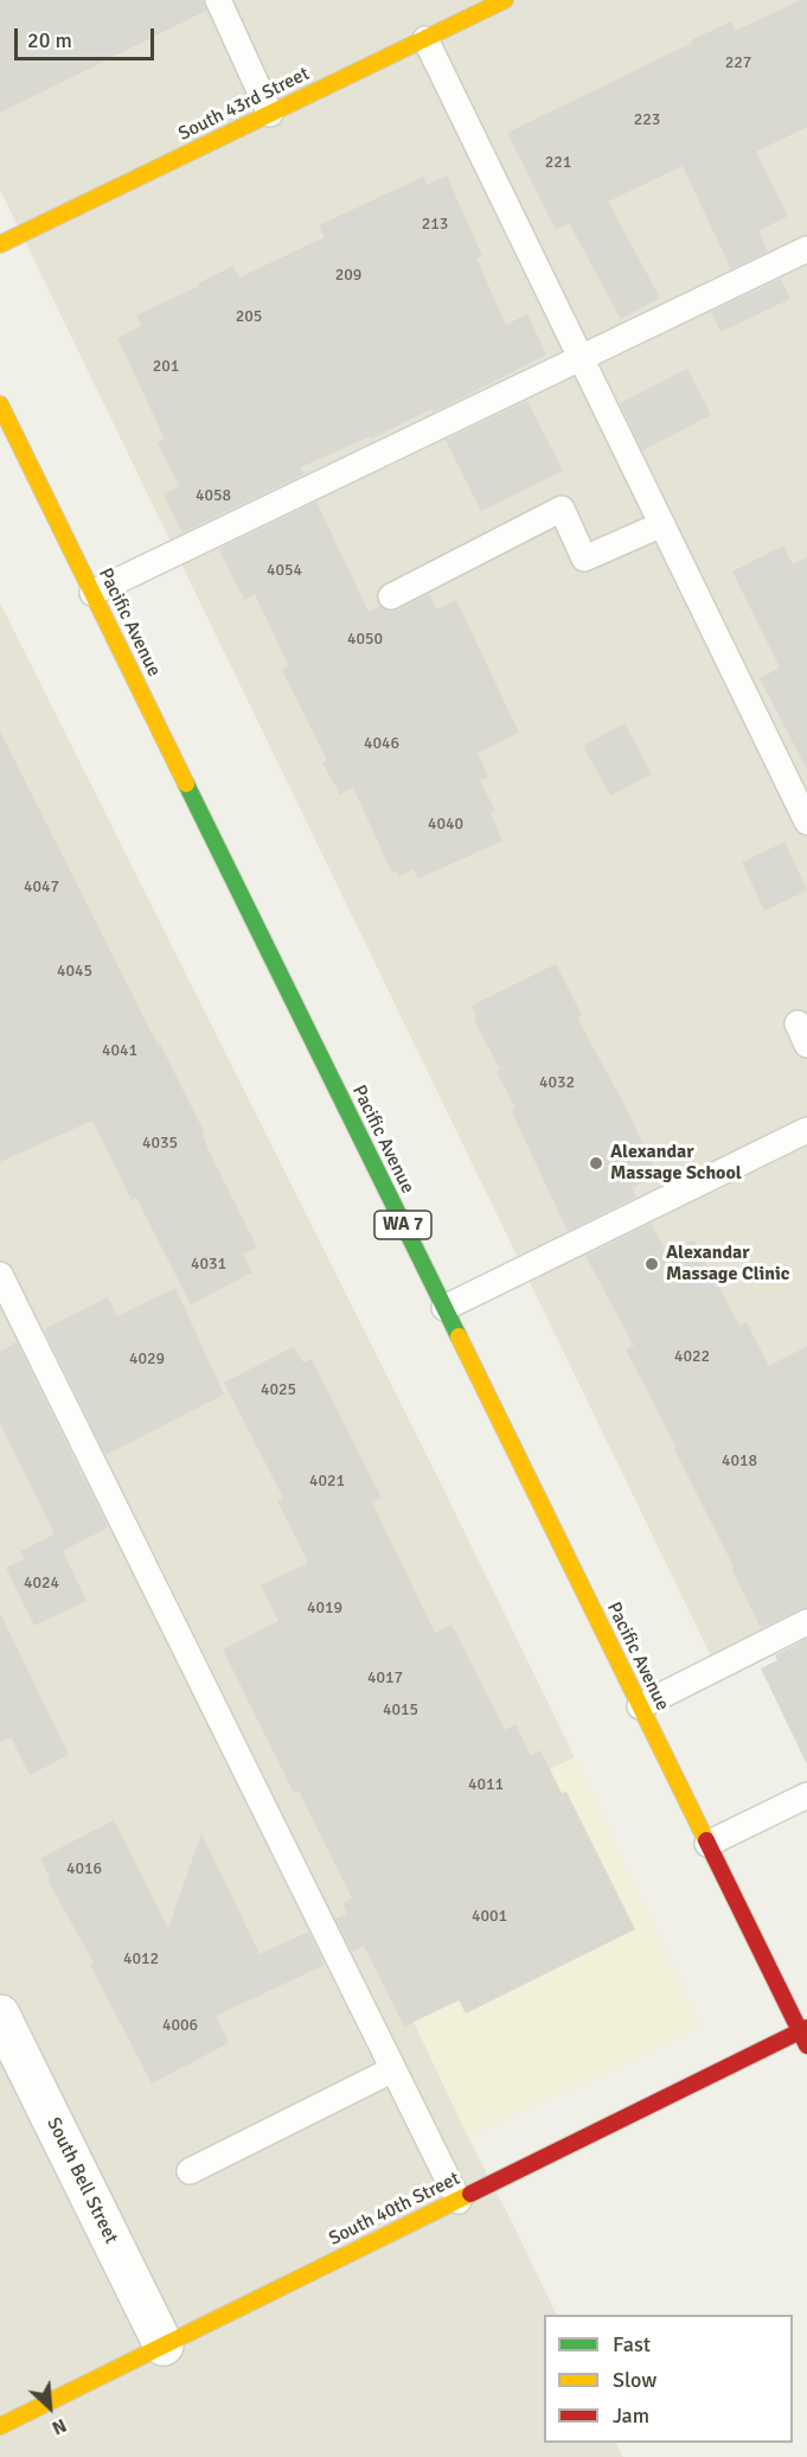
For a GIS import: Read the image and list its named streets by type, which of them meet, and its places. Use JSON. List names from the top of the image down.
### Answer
{
  "streets": {
    "main road": [
      "South 43rd Street",
      "Pacific Avenue",
      "WA 7",
      "South 40th Street"
    ],
    "street": ["South Bell Street"]
  },
  "crossings": [
    ["Pacific Avenue", "South 40th Street"],
    ["South Bell Street", "South 40th Street"]
  ],
  "places": ["Alexandar Massage School", "Alexandar Massage Clinic"],
  "house_numbers": [
    "227",
    "223",
    "221",
    "213",
    "209",
    "205",
    "201",
    "4058",
    "4054",
    "4050",
    "4046",
    "4040",
    "4047",
    "4045",
    "4041",
    "4032",
    "4035",
    "4031",
    "4022",
    "4029",
    "4025",
    "4018",
    "4021",
    "4024",
    "4019",
    "4017",
    "4015",
    "4011",
    "4016",
    "4001",
    "4012",
    "4006"
  ],
  "legend": ["Fast", "Slow", "Jam"],
  "scale_bar": "20 m",
  "north": "bottom right"
}
